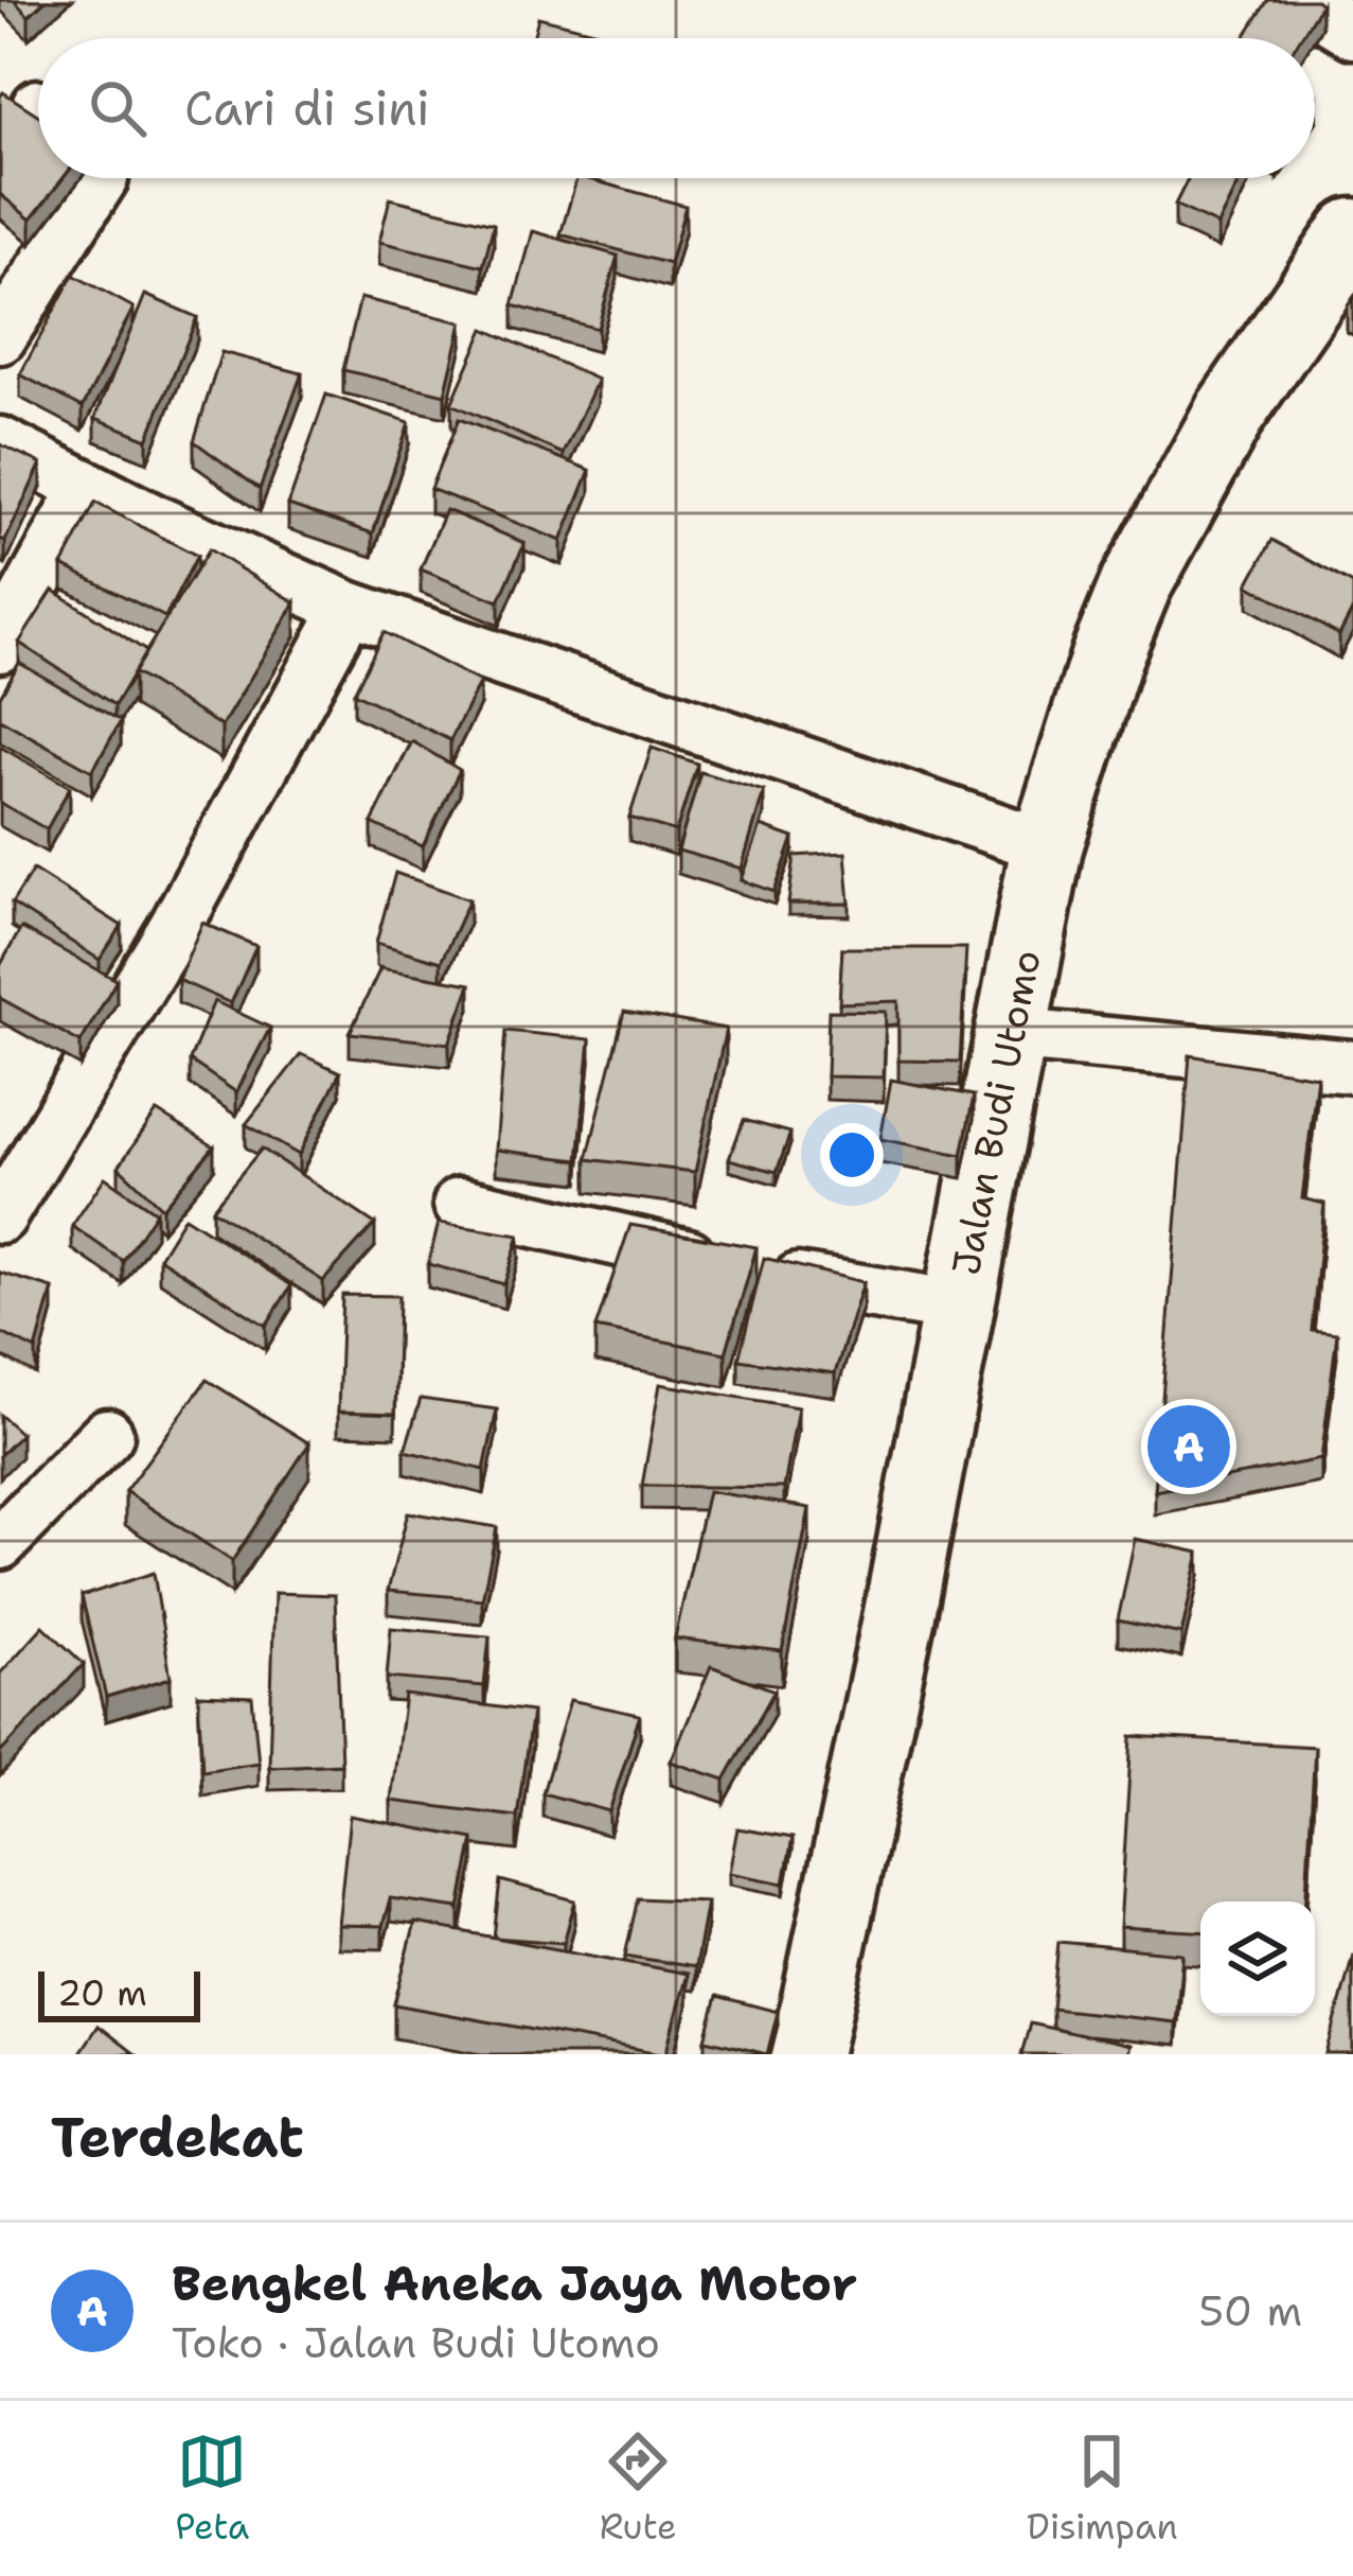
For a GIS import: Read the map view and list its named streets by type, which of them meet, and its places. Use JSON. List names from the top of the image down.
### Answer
{
  "streets": {
    "main road": ["Jalan Budi Utomo"]
  },
  "scale_bar": "20 m",
  "page": {
    "search": "Cari di sini",
    "pins": "A",
    "scale": "20 m",
    "heading": "Terdekat",
    "list": [
      {
        "mark": "A",
        "name": "Bengkel Aneka Jaya Motor",
        "note": "Toko · Jalan Budi Utomo",
        "value": "50 m"
      }
    ],
    "nav": ["Peta", "Rute", "Disimpan"]
  }
}
